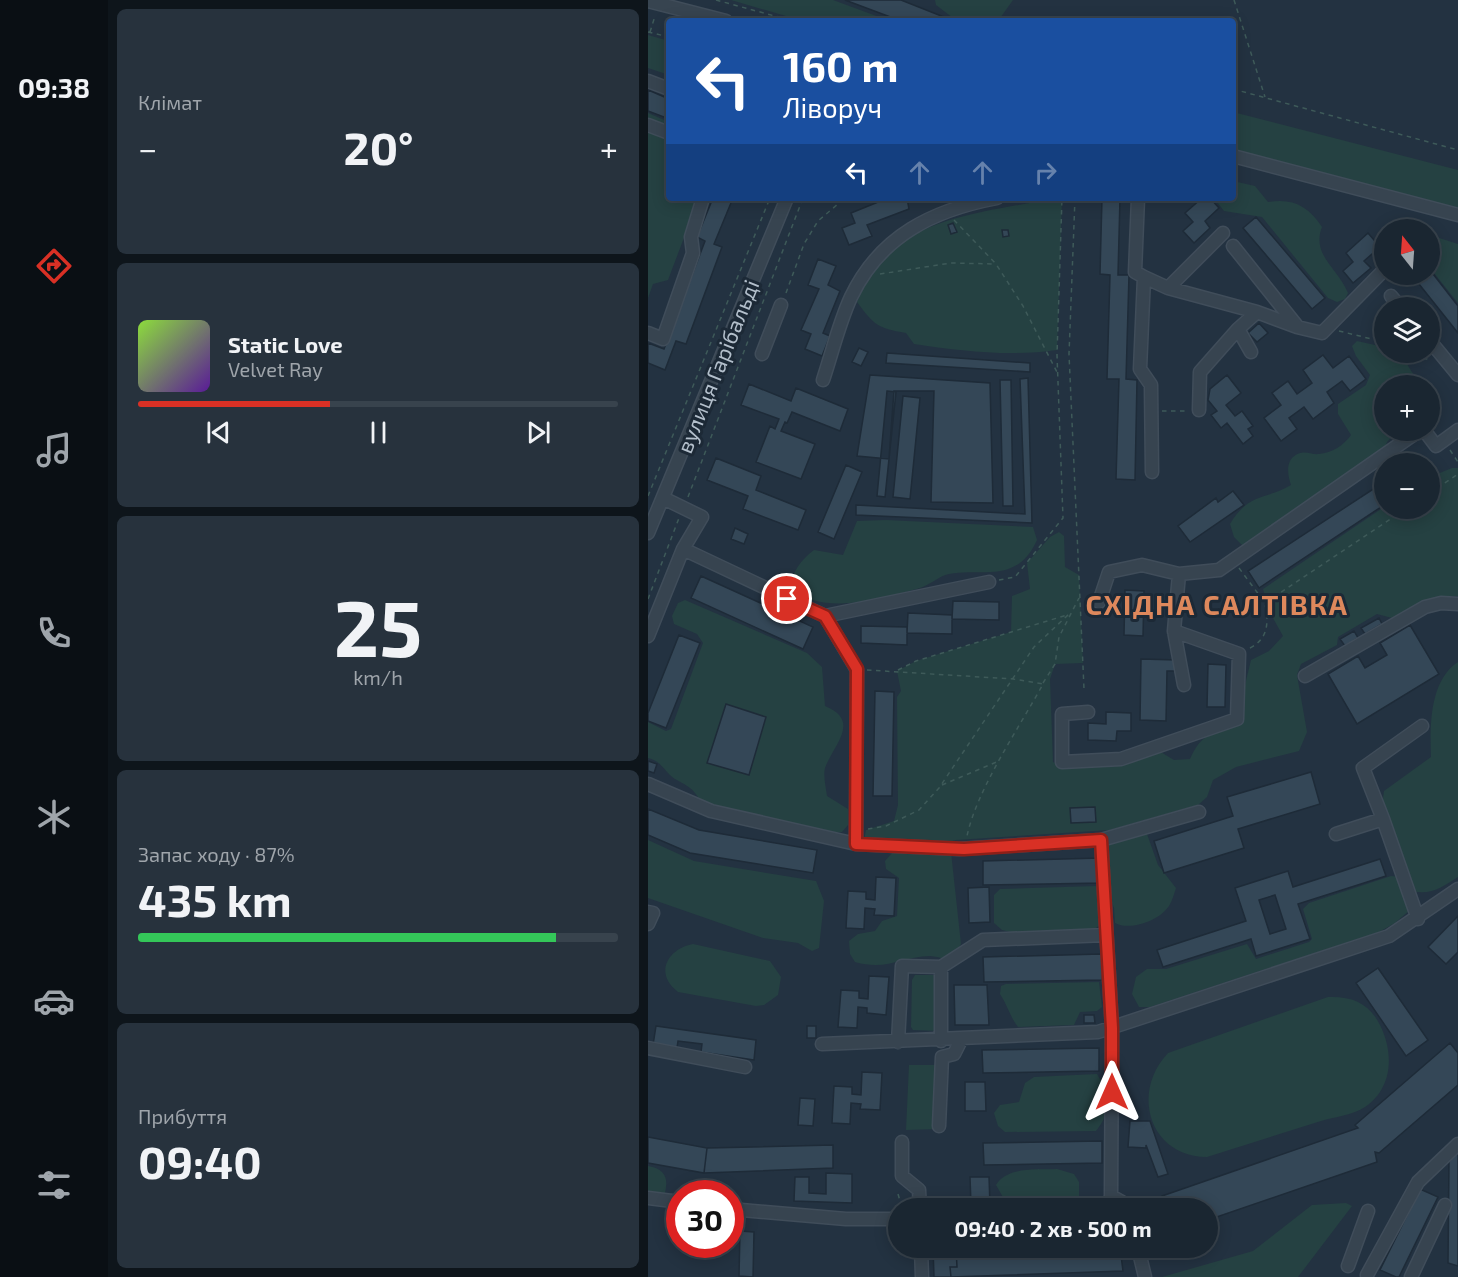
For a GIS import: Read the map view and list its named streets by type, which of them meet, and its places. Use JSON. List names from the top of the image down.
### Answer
{
  "streets": {
    "street": ["вулиця Гарібальді"]
  },
  "districts": ["СХІДНА САЛТІВКА"],
  "north": "top",
  "page": {
    "tabs": "09:38",
    "tile": [
      "Клімат",
      ["25", "km/h"],
      ["Запас ходу · 87%", "435 km"],
      ["Прибуття", "09:40"]
    ],
    "turn": ["160 m", "Ліворуч"],
    "heat": ["−", "20°", "+"],
    "map_buttons": ["+", "−"],
    "song": ["Static Love", "Velvet Ray"],
    "limit": "30",
    "trip": "09:40 · 2 хв · 500 m"
  }
}
